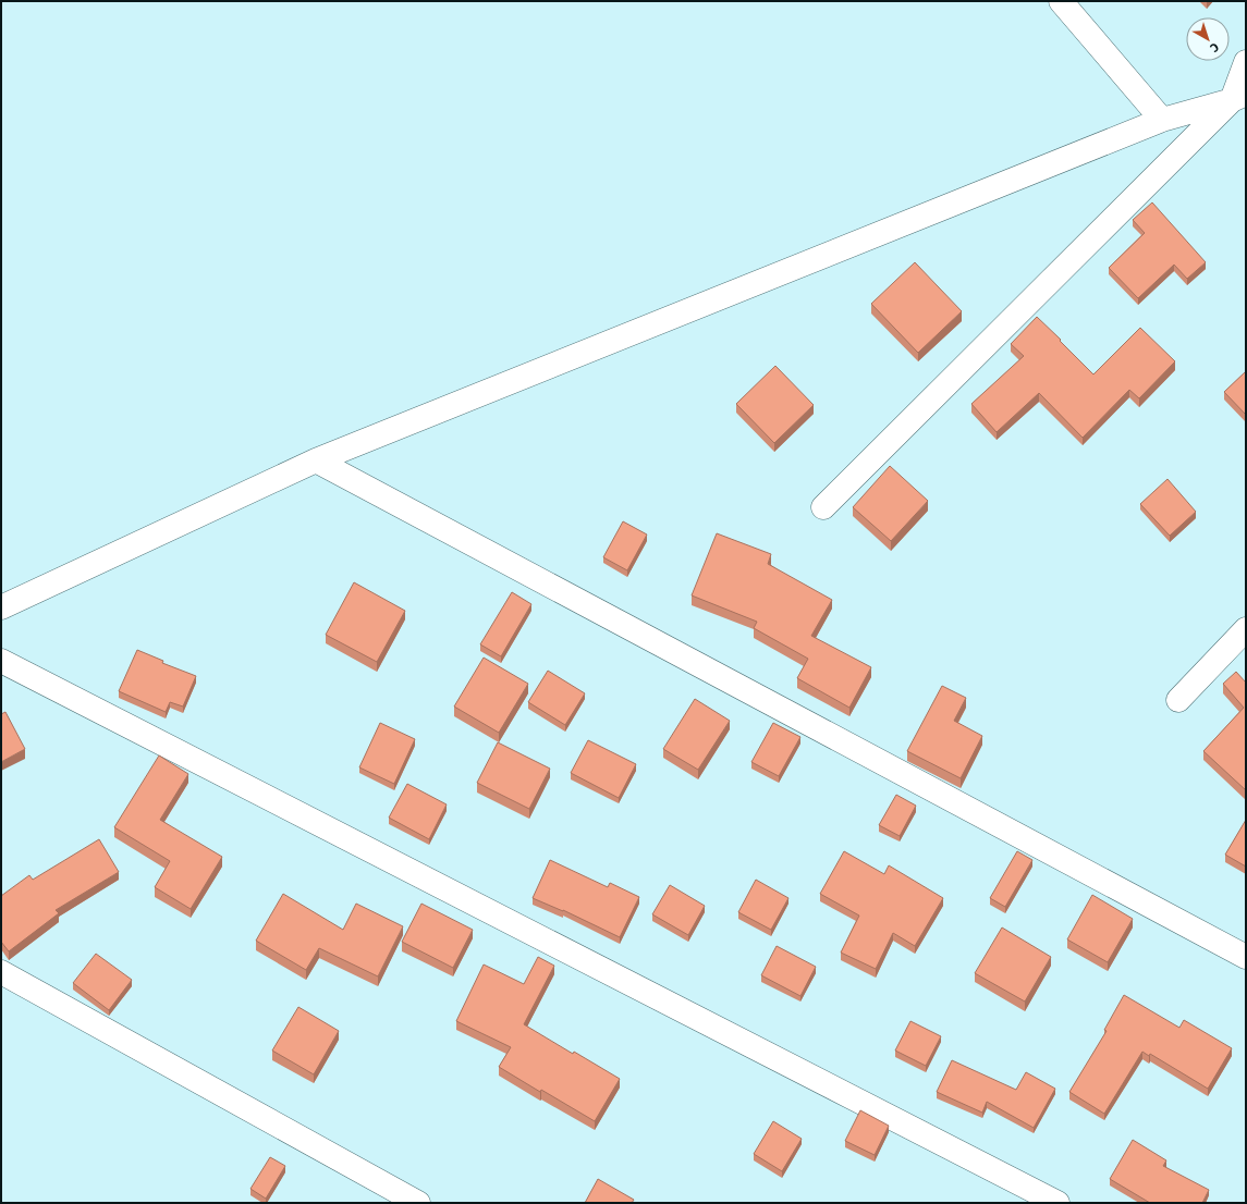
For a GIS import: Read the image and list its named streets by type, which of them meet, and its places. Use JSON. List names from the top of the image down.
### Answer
{
  "north": "bottom right"
}
